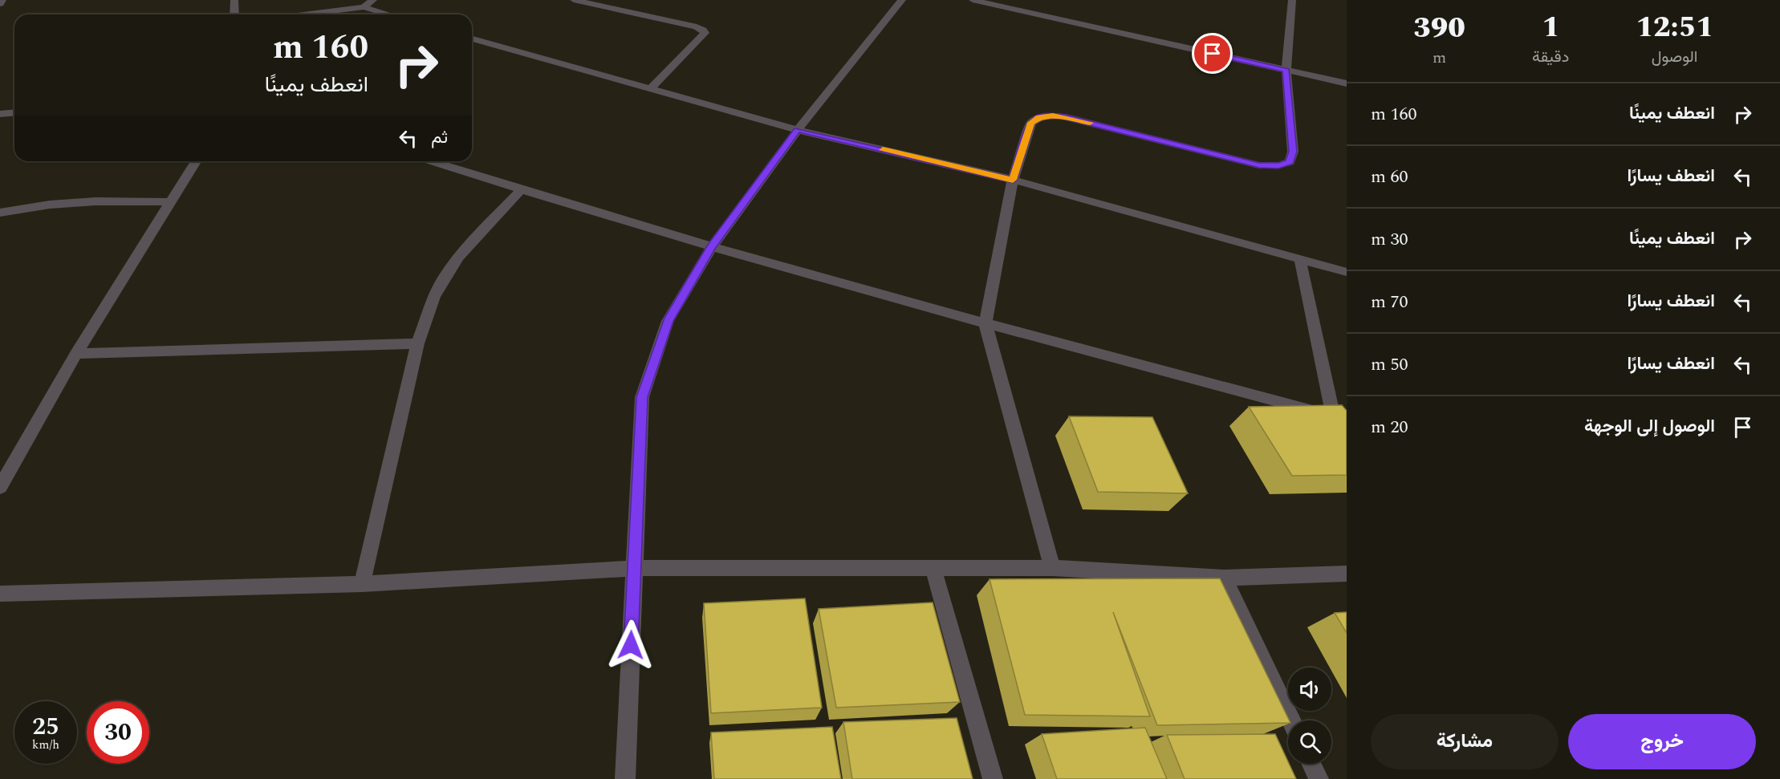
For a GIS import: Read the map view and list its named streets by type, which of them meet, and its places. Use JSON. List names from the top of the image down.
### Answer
{
  "page": {
    "eta": [
      "12:51",
      "الوصول",
      "1",
      "دقيقة",
      "390",
      "m"
    ],
    "turn": ["160 m", "انعطف يمينًا"],
    "list": [
      {
        "name": "انعطف يمينًا",
        "value": "160 m"
      },
      {
        "name": "انعطف يسارًا",
        "value": "60 m"
      },
      {
        "name": "انعطف يمينًا",
        "value": "30 m"
      },
      {
        "name": "انعطف يسارًا",
        "value": "70 m"
      },
      {
        "name": "انعطف يسارًا",
        "value": "50 m"
      },
      {
        "name": "الوصول إلى الوجهة",
        "value": "20 m"
      }
    ],
    "then": "ثم",
    "speed": "25 km/h",
    "limit": "30",
    "buttons": ["خروج", "مشاركة"]
  }
}
